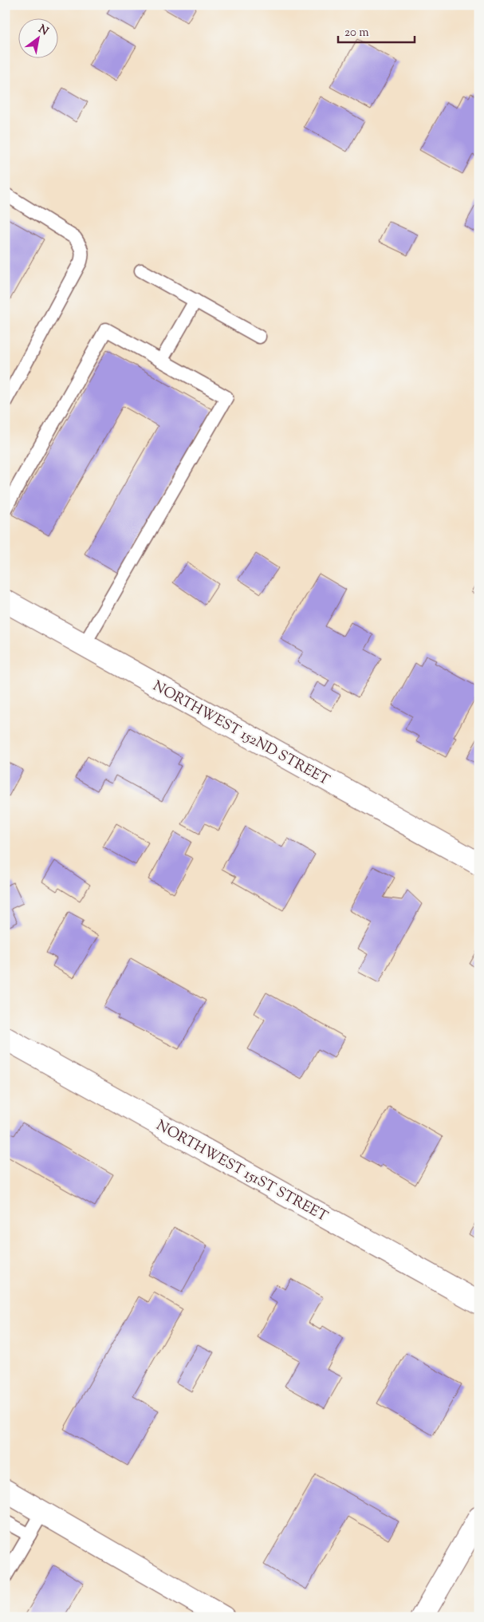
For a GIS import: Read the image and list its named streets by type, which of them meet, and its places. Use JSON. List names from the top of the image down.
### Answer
{
  "streets": {
    "street": ["NORTHWEST 152ND STREET", "NORTHWEST 151ST STREET"]
  },
  "scale_bar": "20 m",
  "north": "top right"
}
